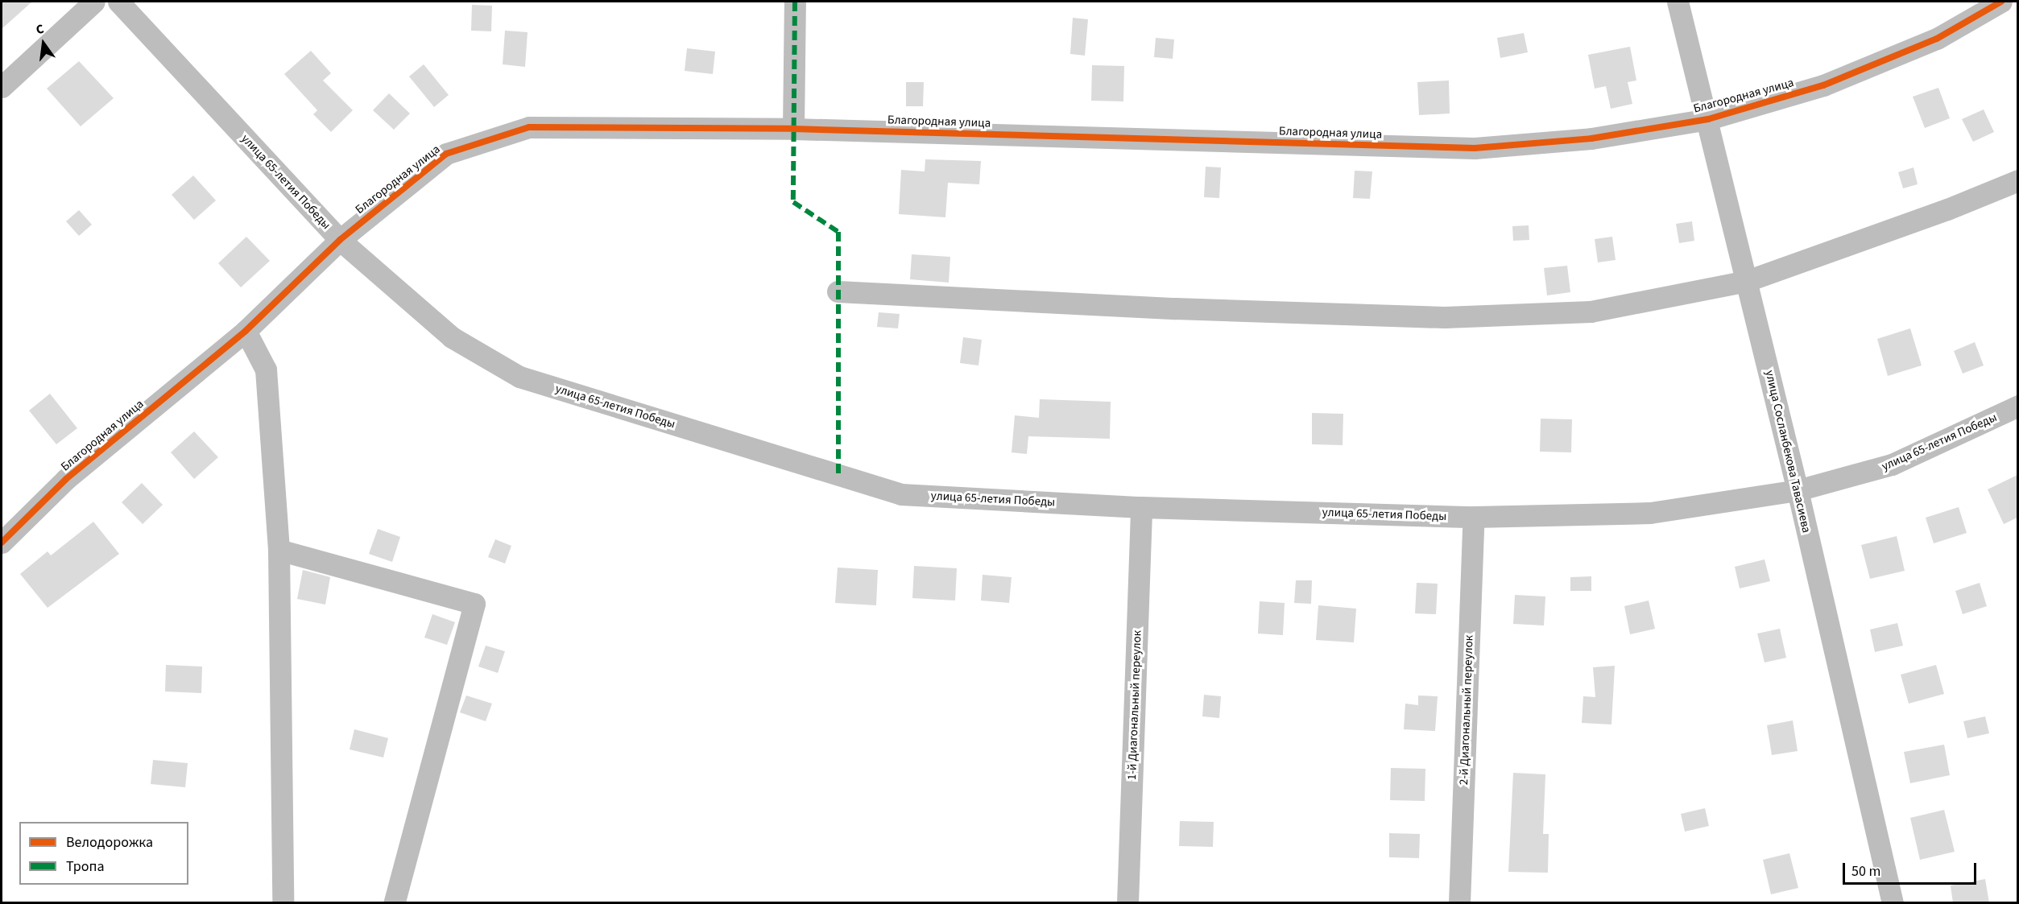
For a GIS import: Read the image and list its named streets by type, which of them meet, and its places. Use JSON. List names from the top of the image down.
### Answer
{
  "streets": {
    "street": [
      "Благородная улица",
      "улица 65-летия Победы",
      "улица Сосланбекова Тавасиева",
      "1-й Диагональный переулок",
      "2-й Диагональный переулок"
    ]
  },
  "crossings": [
    ["Благородная улица", "улица 65-летия Победы"],
    ["Благородная улица", "улица Сосланбекова Тавасиева"],
    ["улица 65-летия Победы", "улица Сосланбекова Тавасиева"],
    ["улица 65-летия Победы", "1-й Диагональный переулок"],
    ["улица 65-летия Победы", "2-й Диагональный переулок"]
  ],
  "legend": ["Велодорожка", "Тропа"],
  "scale_bar": "50 m",
  "north": "top"
}
